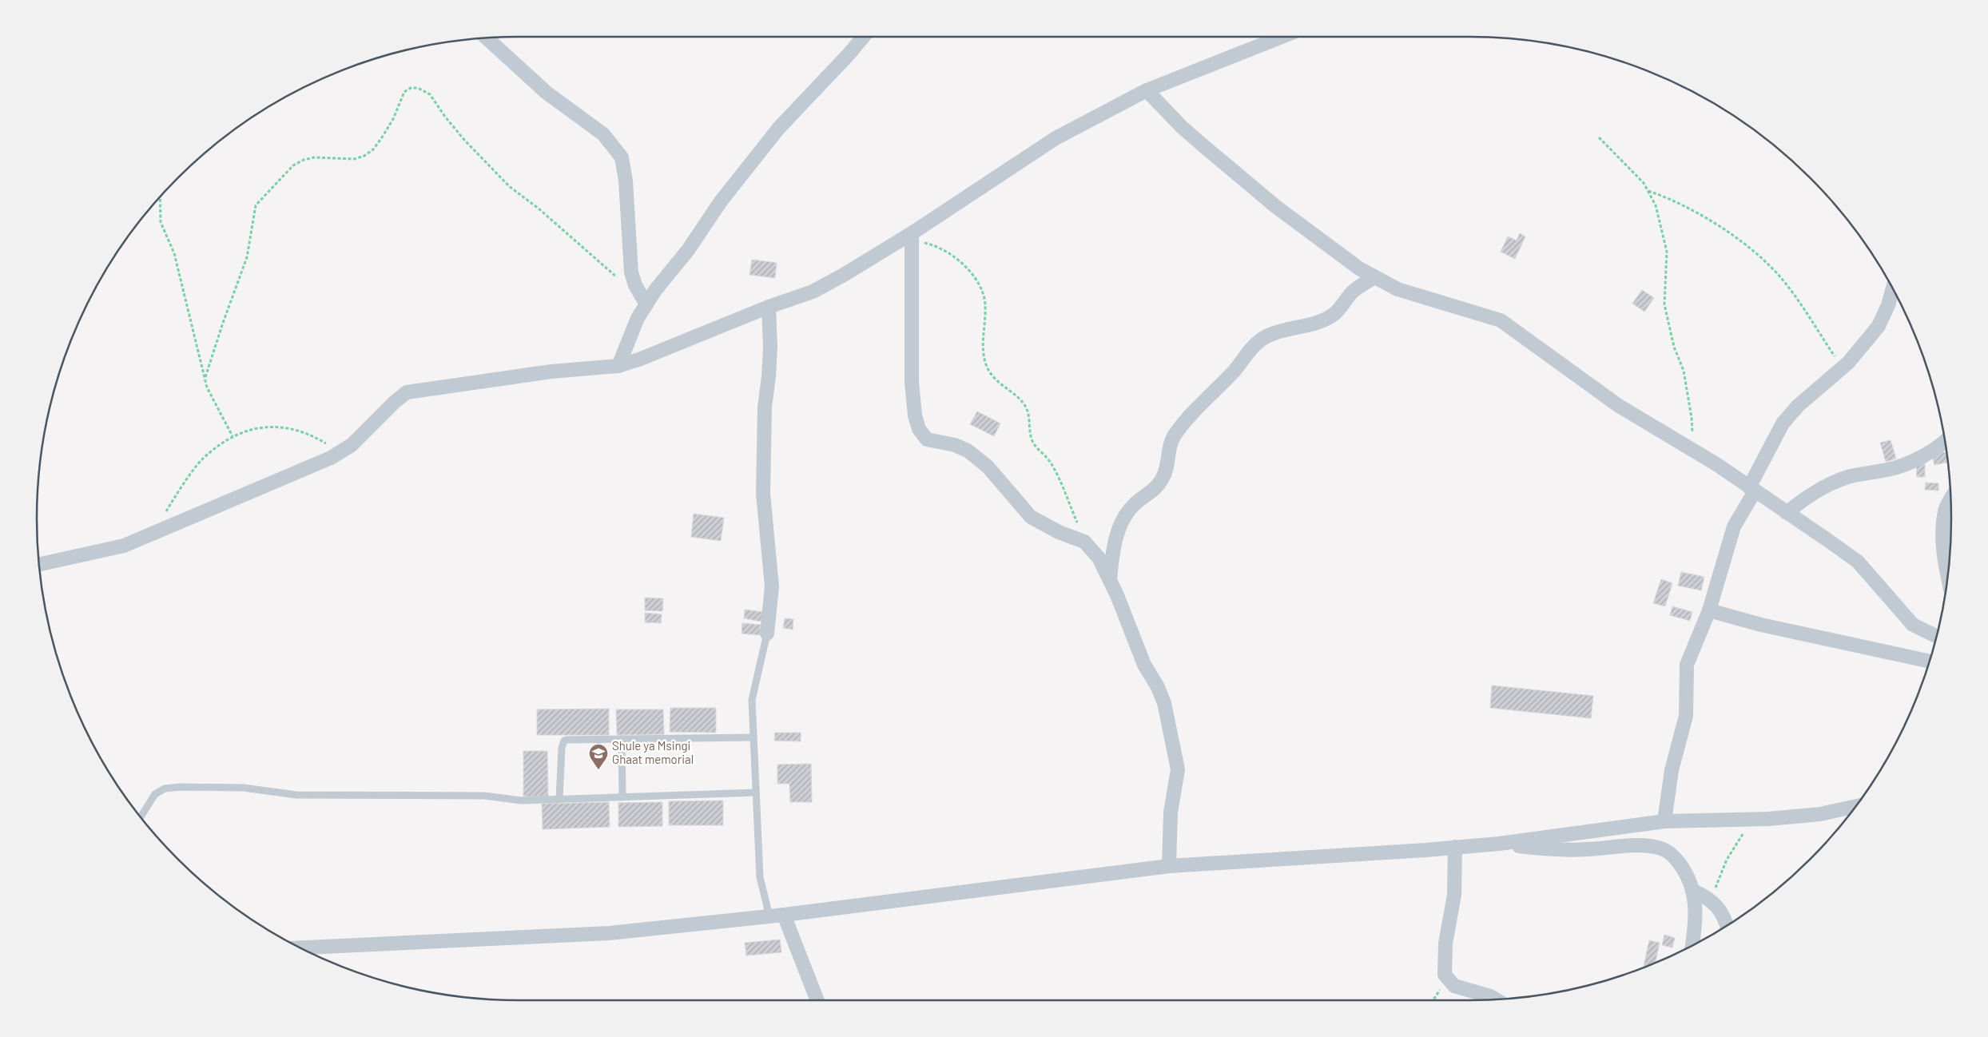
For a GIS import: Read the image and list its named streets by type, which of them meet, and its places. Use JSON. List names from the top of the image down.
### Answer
{
  "places": {
    "school or university": ["Shule ya Msingi Ghaat memorial"]
  }
}
